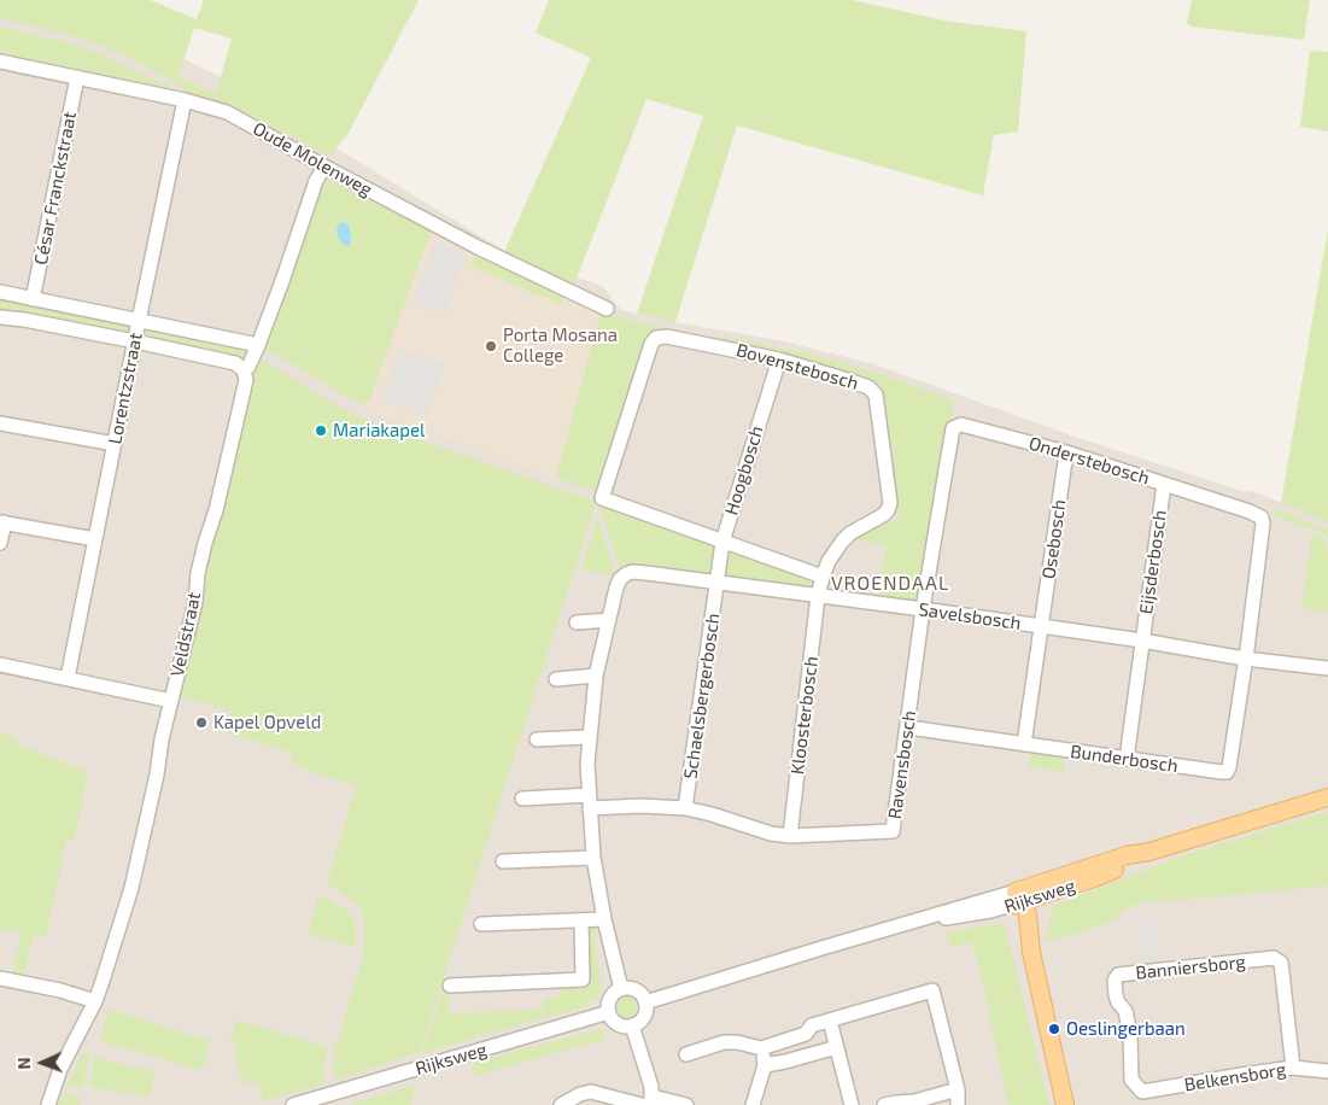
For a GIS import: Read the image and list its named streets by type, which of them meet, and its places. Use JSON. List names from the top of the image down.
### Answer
{
  "streets": {
    "main road": ["Rijksweg"],
    "street": [
      "Oude Molenweg",
      "César Franckstraat",
      "Bovenstebosch",
      "Lorentzstraat",
      "Onderstebosch",
      "Hoogbosch",
      "Osebosch",
      "Eijsderbosch",
      "Savelsbosch",
      "Veldstraat",
      "Schaelsbergerbosch",
      "Kloosterbosch",
      "Bunderbosch",
      "Ravensbosch",
      "Banniersborg",
      "Belkensborg"
    ]
  },
  "crossings": [
    ["Oude Molenweg", "César Franckstraat"],
    ["Oude Molenweg", "Lorentzstraat"],
    ["Oude Molenweg", "Veldstraat"],
    ["Bovenstebosch", "Hoogbosch"],
    ["Bovenstebosch", "Kloosterbosch"],
    ["Onderstebosch", "Osebosch"],
    ["Onderstebosch", "Eijsderbosch"],
    ["Onderstebosch", "Savelsbosch"],
    ["Onderstebosch", "Bunderbosch"],
    ["Onderstebosch", "Ravensbosch"],
    ["Hoogbosch", "Savelsbosch"],
    ["Hoogbosch", "Schaelsbergerbosch"],
    ["Osebosch", "Savelsbosch"],
    ["Osebosch", "Bunderbosch"],
    ["Eijsderbosch", "Savelsbosch"],
    ["Eijsderbosch", "Bunderbosch"],
    ["Savelsbosch", "Schaelsbergerbosch"],
    ["Savelsbosch", "Kloosterbosch"],
    ["Savelsbosch", "Bunderbosch"],
    ["Savelsbosch", "Ravensbosch"],
    ["Savelsbosch", "Rijksweg"],
    ["Schaelsbergerbosch", "Ravensbosch"],
    ["Kloosterbosch", "Ravensbosch"],
    ["Bunderbosch", "Ravensbosch"],
    ["Banniersborg", "Belkensborg"]
  ],
  "districts": ["VROENDAAL"],
  "places": [
    "Porta Mosana College",
    "Mariakapel",
    "Kapel Opveld",
    "Oeslingerbaan"
  ],
  "north": "left"
}
